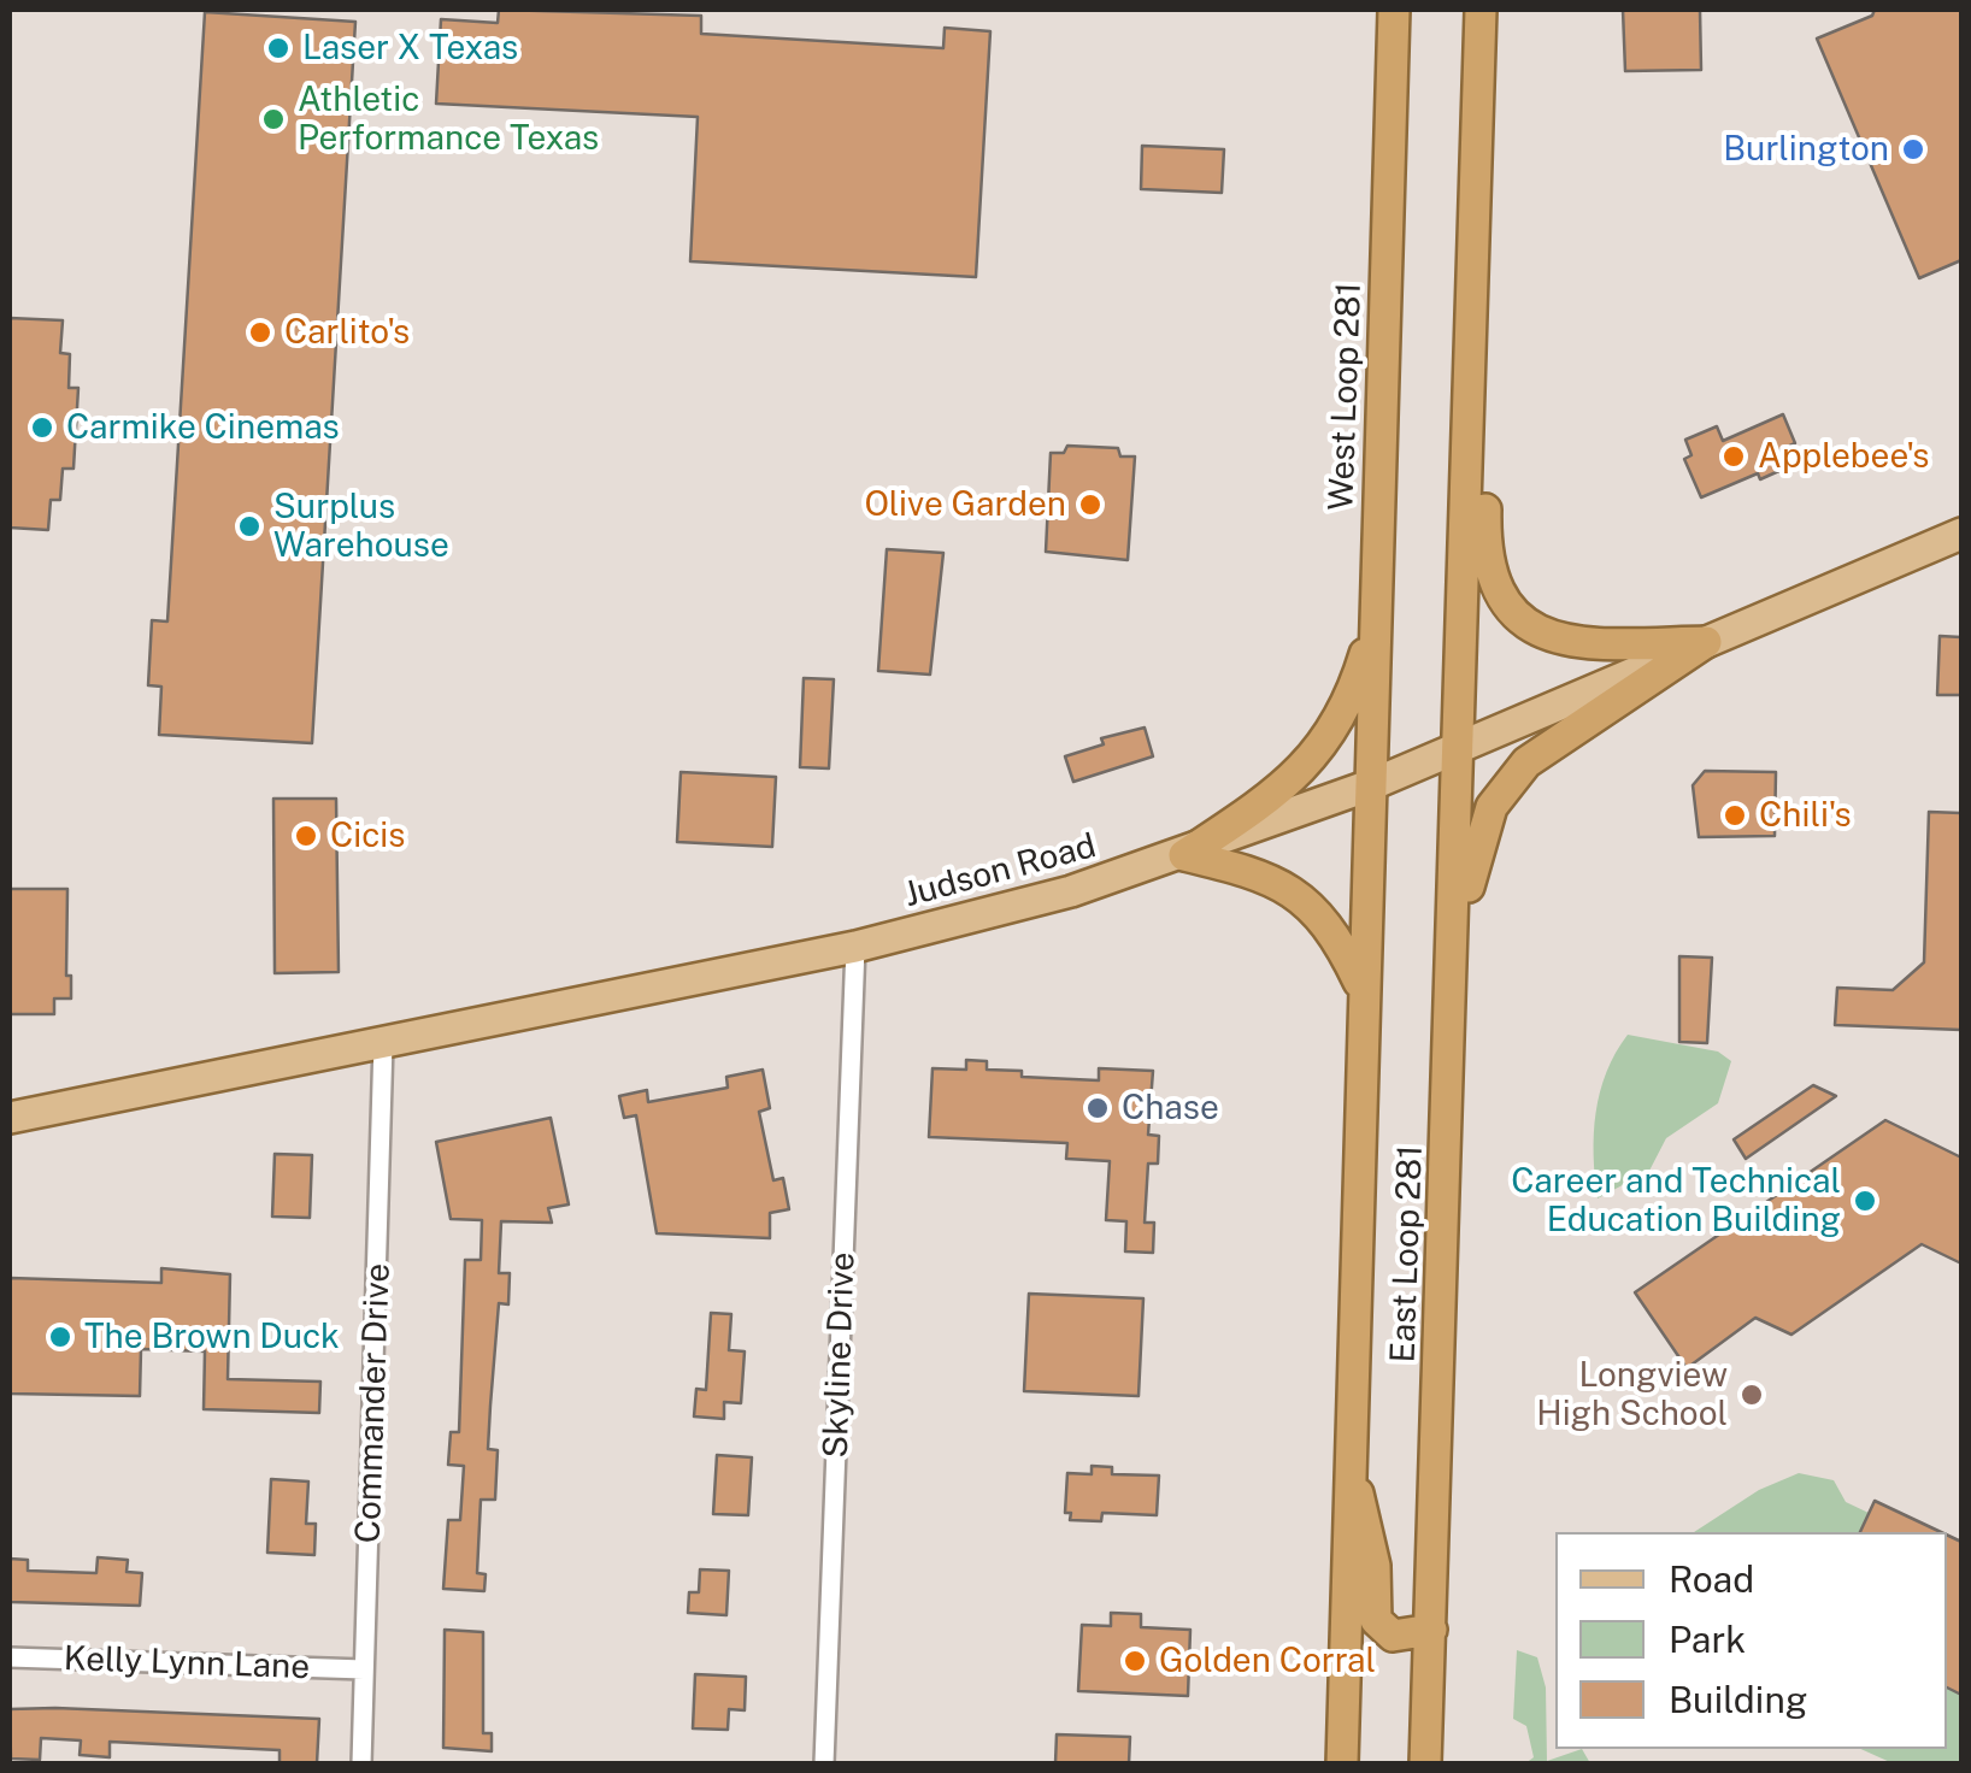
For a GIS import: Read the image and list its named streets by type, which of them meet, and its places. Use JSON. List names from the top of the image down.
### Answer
{
  "streets": {
    "highway": ["West Loop 281", "East Loop 281"],
    "main road": ["Judson Road"],
    "street": ["Skyline Drive", "Commander Drive", "Kelly Lynn Lane"]
  },
  "crossings": [
    ["West Loop 281", "Judson Road"],
    ["West Loop 281", "East Loop 281"],
    ["Judson Road", "East Loop 281"],
    ["Judson Road", "Skyline Drive"],
    ["Judson Road", "Commander Drive"],
    ["Commander Drive", "Kelly Lynn Lane"]
  ],
  "places": [
    "Laser X Texas",
    "Athletic Performance Texas",
    "Burlington",
    "Carlito's",
    "Carmike Cinemas",
    "Applebee's",
    "Olive Garden",
    "Surplus Warehouse",
    "Chili's",
    "Cicis",
    "Chase",
    "Career and Technical Education Building",
    "The Brown Duck",
    "Longview High School",
    "Golden Corral"
  ],
  "legend": ["Road", "Park", "Building"]
}
